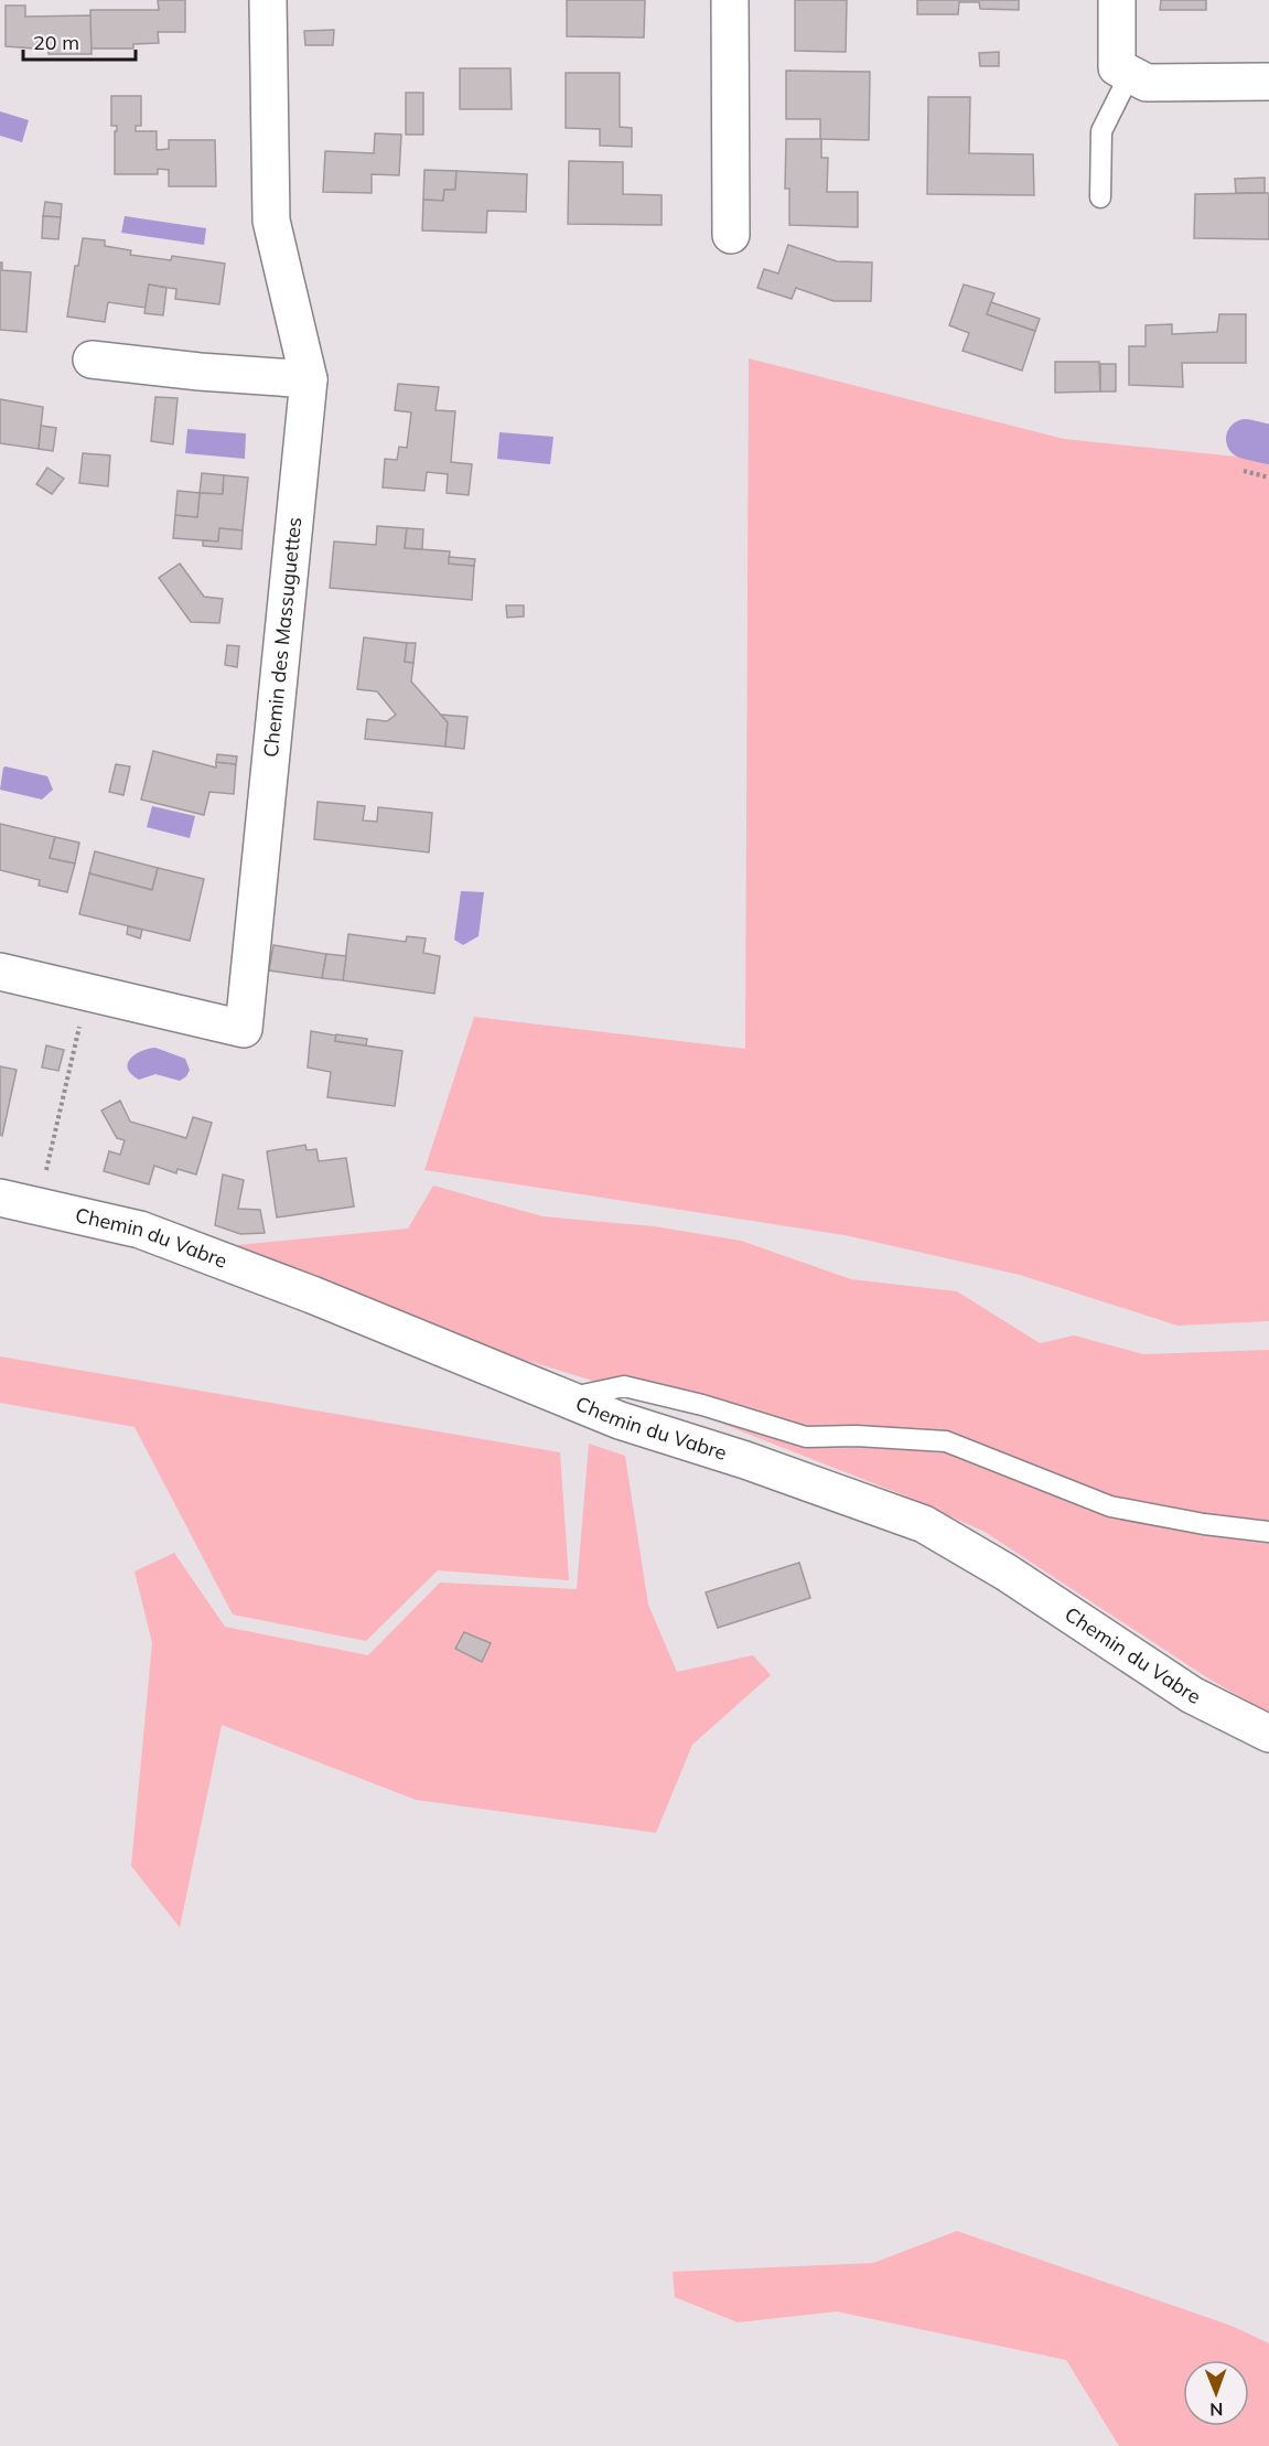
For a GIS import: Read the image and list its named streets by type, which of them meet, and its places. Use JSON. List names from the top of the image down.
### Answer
{
  "streets": {
    "street": ["Chemin des Massuguettes", "Chemin du Vabre"]
  },
  "scale_bar": "20 m",
  "north": "bottom"
}
